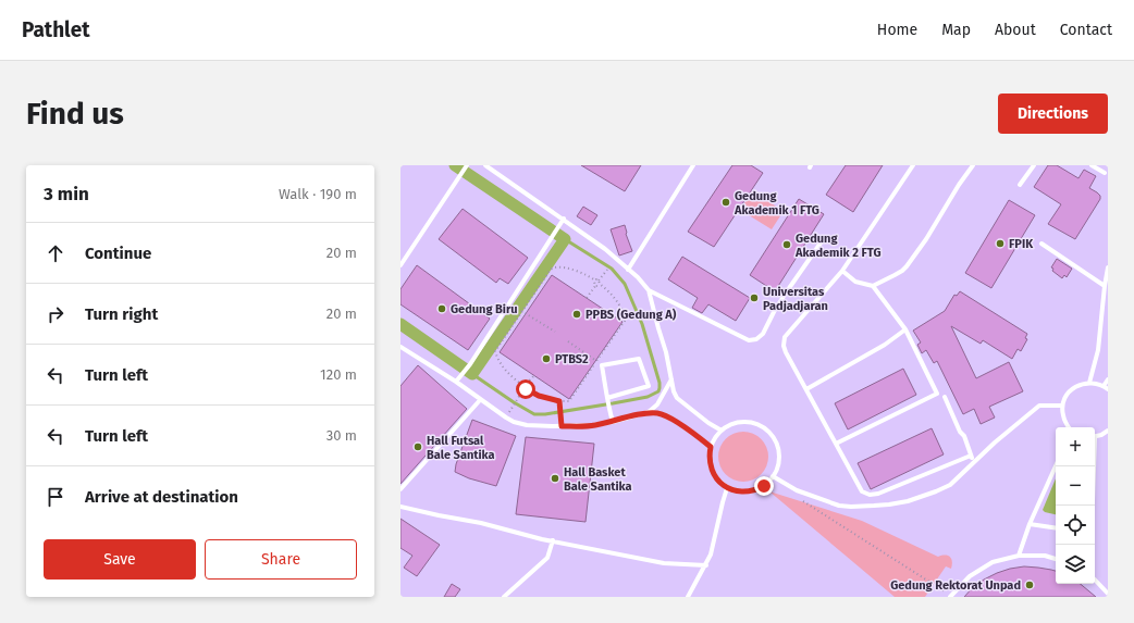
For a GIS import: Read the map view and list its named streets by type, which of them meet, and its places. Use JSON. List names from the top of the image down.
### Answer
{
  "places": [
    "Gedung Akademik 1 FTG",
    "FPIK",
    "Gedung Akademik 2 FTG",
    "Universitas Padjadjaran",
    "Gedung Biru",
    "PPBS (Gedung A)",
    "PTBS2",
    "Hall Futsal Bale Santika",
    "Hall Basket Bale Santika",
    "Gedung Rektorat Unpad"
  ],
  "page": {
    "header": "Pathlet",
    "nav": [
      "Home",
      "Map",
      "About",
      "Contact"
    ],
    "buttons": [
      "Directions",
      ["Save", "Share"]
    ],
    "title": "Find us",
    "heading": ["3 min", "Walk · 190 m"],
    "list": [
      ["Continue", "20 m"],
      ["Turn right", "20 m"],
      ["Turn left", "120 m"],
      ["Turn left", "30 m"],
      "Arrive at destination"
    ],
    "map_buttons": ["+", "−"]
  }
}
